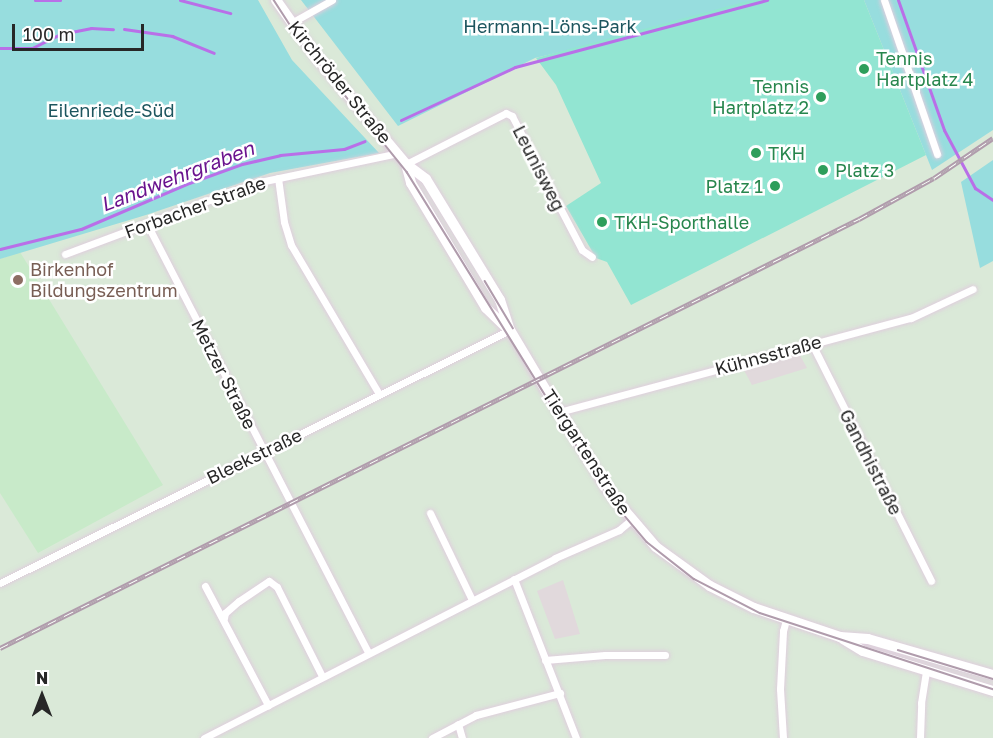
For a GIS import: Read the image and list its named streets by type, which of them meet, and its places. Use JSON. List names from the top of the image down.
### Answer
{
  "streets": {
    "main road": ["Kirchröder Straße", "Tiergartenstraße"],
    "street": [
      "Leunisweg",
      "Forbacher Straße",
      "Kühnsstraße",
      "Metzer Straße",
      "Bleekstraße",
      "Gandhistraße"
    ]
  },
  "crossings": [
    ["Kirchröder Straße", "Leunisweg"],
    ["Kirchröder Straße", "Forbacher Straße"],
    ["Kirchröder Straße", "Tiergartenstraße"],
    ["Leunisweg", "Tiergartenstraße"],
    ["Forbacher Straße", "Metzer Straße"],
    ["Kühnsstraße", "Tiergartenstraße"],
    ["Kühnsstraße", "Gandhistraße"],
    ["Metzer Straße", "Bleekstraße"],
    ["Tiergartenstraße", "Bleekstraße"]
  ],
  "water": ["Landwehrgraben"],
  "parks": ["Hermann-Löns-Park", "Eilenriede-Süd"],
  "places": [
    "Tennis Hartplatz 4",
    "Tennis Hartplatz 2",
    "TKH",
    "Platz 3",
    "Platz 1",
    "TKH-Sporthalle",
    "Birkenhof Bildungszentrum"
  ],
  "scale_bar": "100 m",
  "north": "top"
}
